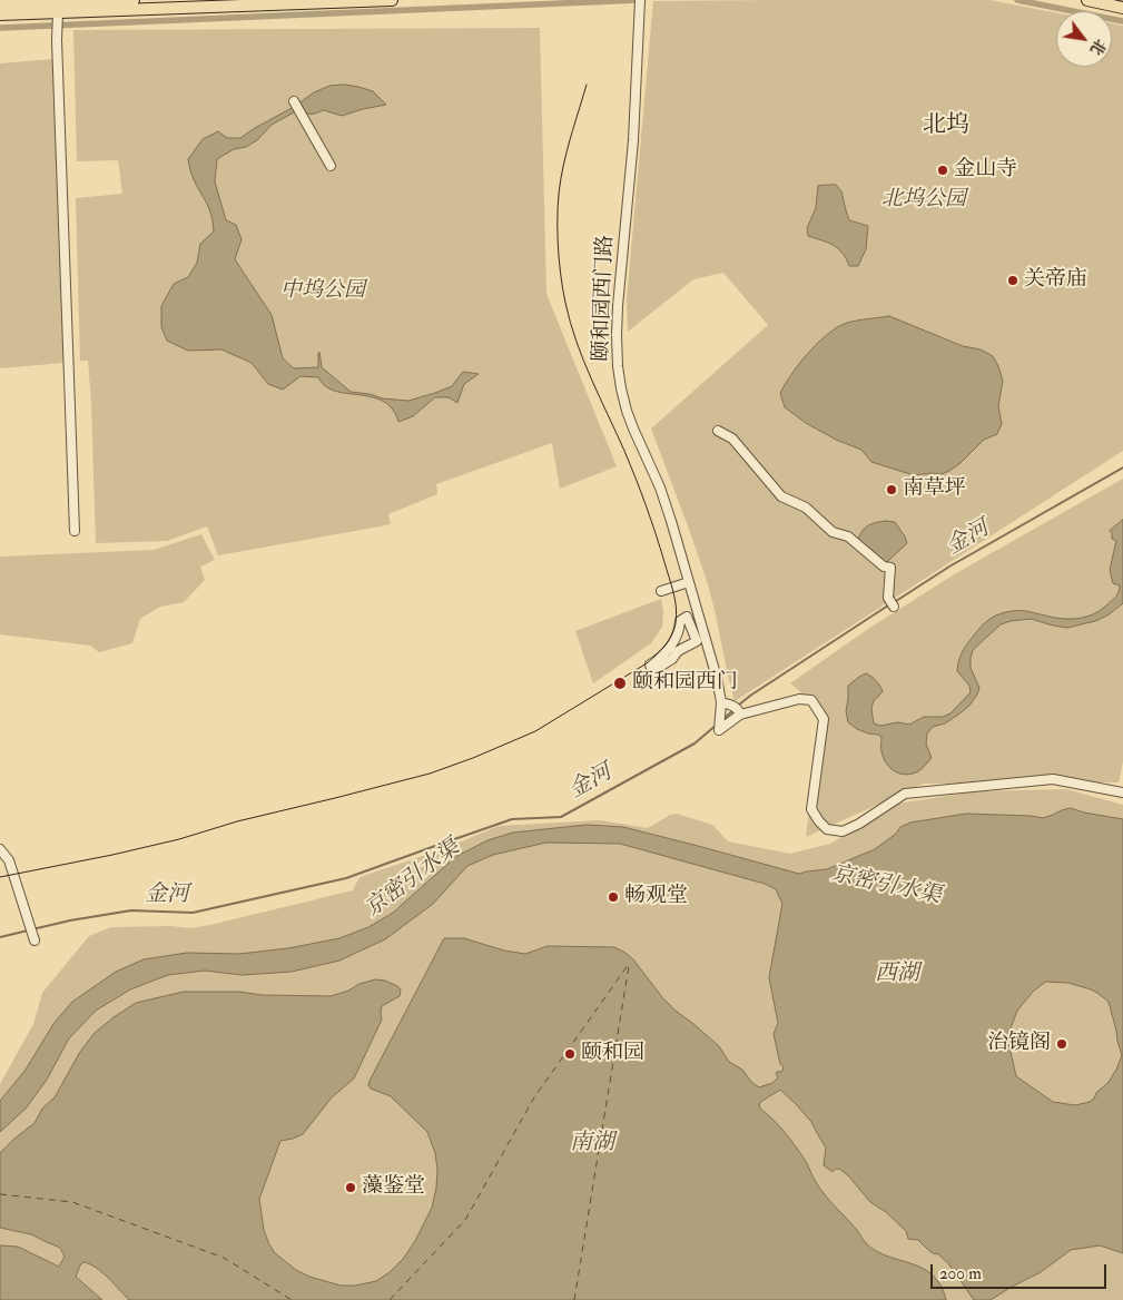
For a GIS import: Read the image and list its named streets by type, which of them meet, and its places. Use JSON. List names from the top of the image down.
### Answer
{
  "streets": {
    "street": ["颐和园西门路"]
  },
  "districts": ["北坞"],
  "water": [
    "金河",
    "京密引水渠",
    "西湖",
    "南湖"
  ],
  "parks": ["北坞公园", "中坞公园"],
  "places": [
    "金山寺",
    "关帝庙",
    "南草坪",
    "颐和园西门",
    "畅观堂",
    "治镜阁",
    "颐和园",
    "藻鉴堂"
  ],
  "scale_bar": "200 m",
  "north": "bottom right"
}
